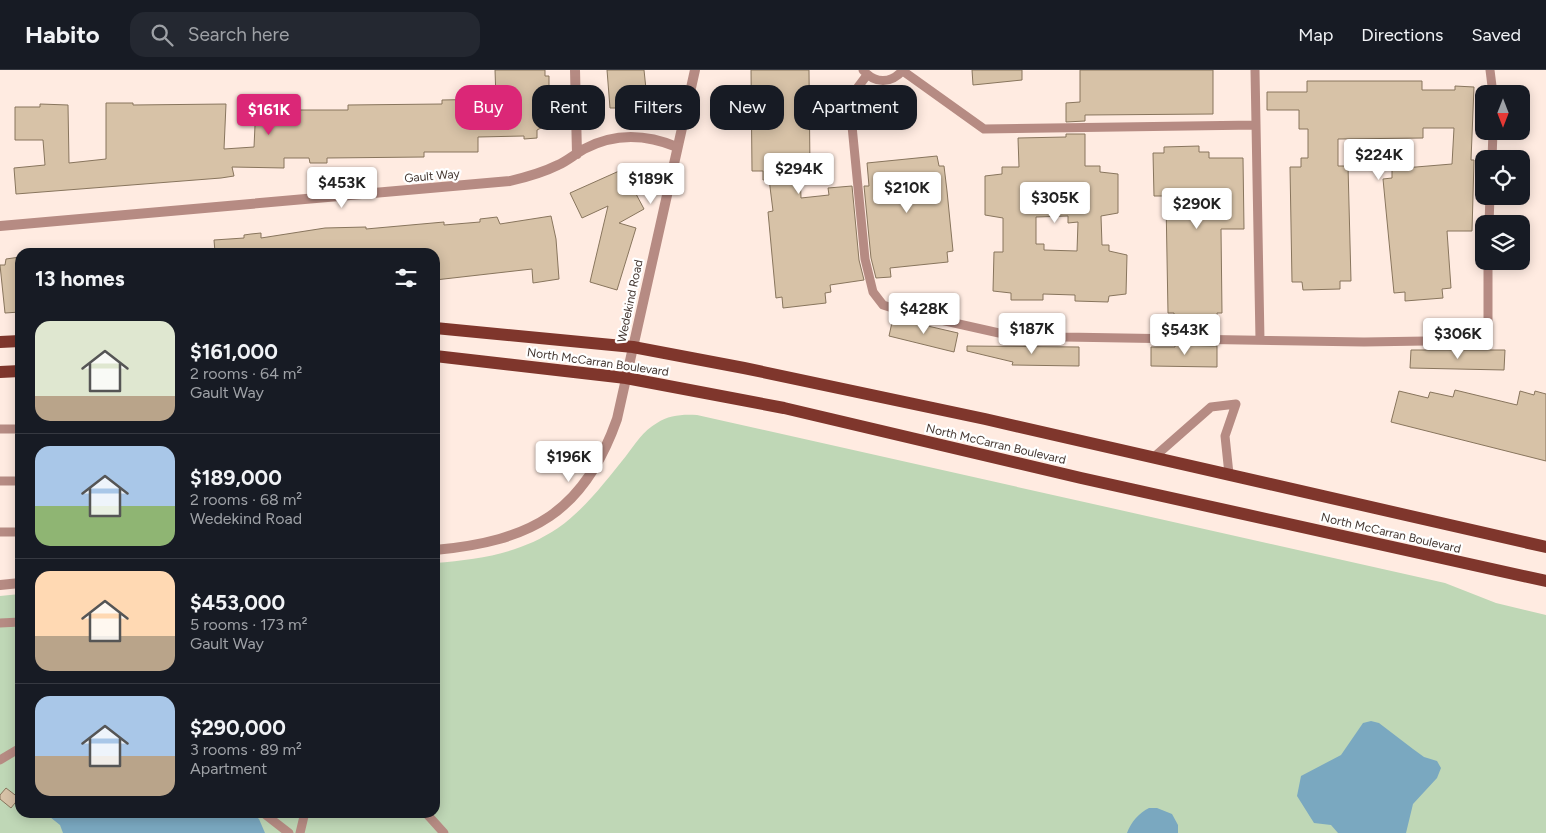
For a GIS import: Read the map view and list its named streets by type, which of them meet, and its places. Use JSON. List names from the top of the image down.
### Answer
{
  "streets": {
    "main road": ["North McCarran Boulevard"],
    "street": ["Gault Way", "Wedekind Road"]
  },
  "crossings": [
    ["Gault Way", "Wedekind Road"],
    ["Wedekind Road", "North McCarran Boulevard"]
  ],
  "north": "bottom",
  "page": {
    "header": "Habito",
    "search": "Search here",
    "nav": ["Map", "Directions", "Saved"],
    "chip": [
      "Buy",
      "Rent",
      "Filters",
      "New",
      "Apartment"
    ],
    "price": [
      "$161K",
      "$224K",
      "$294K",
      "$189K",
      "$453K",
      "$210K",
      "$305K",
      "$290K",
      "$428K",
      "$187K",
      "$543K",
      "$306K",
      "$196K"
    ],
    "heading": "13 homes",
    "list": [
      {
        "name": "$161,000",
        "note": "2 rooms · 64 m² · Gault Way"
      },
      {
        "name": "$189,000",
        "note": "2 rooms · 68 m² · Wedekind Road"
      },
      {
        "name": "$453,000",
        "note": "5 rooms · 173 m² · Gault Way"
      },
      {
        "name": "$290,000",
        "note": "3 rooms · 89 m² · Apartment"
      }
    ]
  }
}
